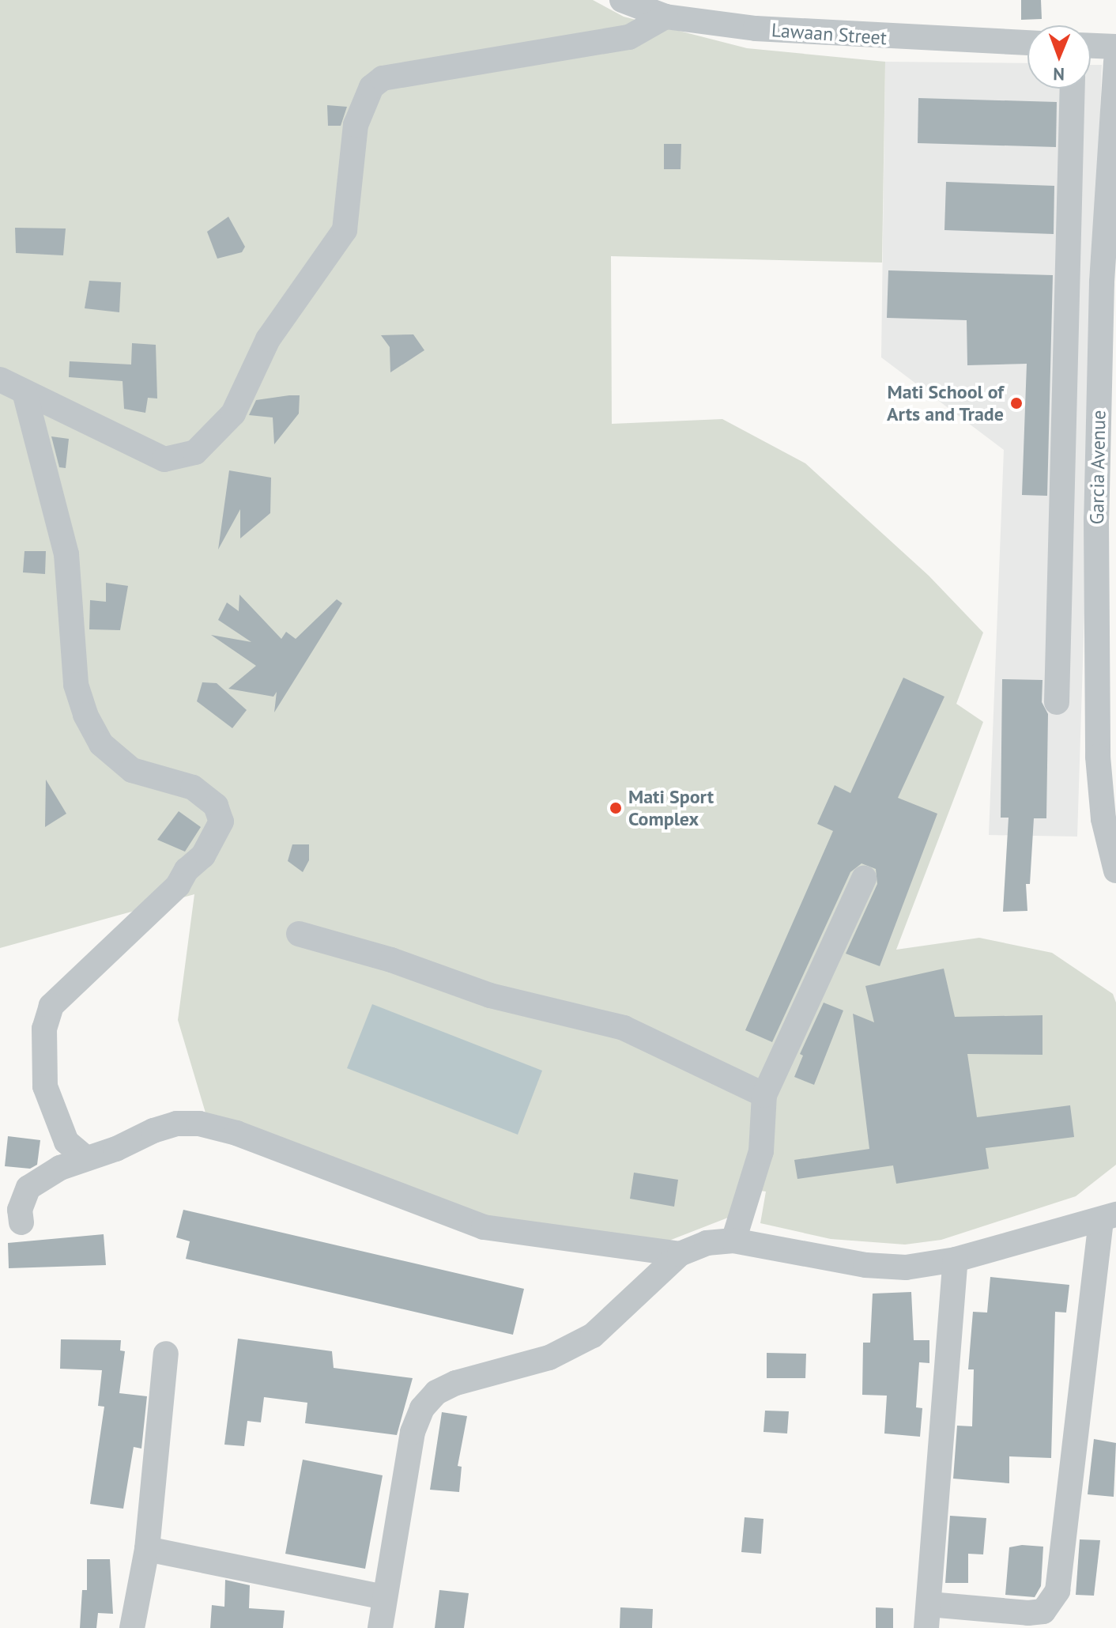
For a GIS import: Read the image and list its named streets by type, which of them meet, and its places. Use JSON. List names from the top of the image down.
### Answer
{
  "streets": {
    "street": ["Lawaan Street", "Garcia Avenue"]
  },
  "places": ["Mati School of Arts and Trade", "Mati Sport Complex"],
  "north": "bottom"
}
